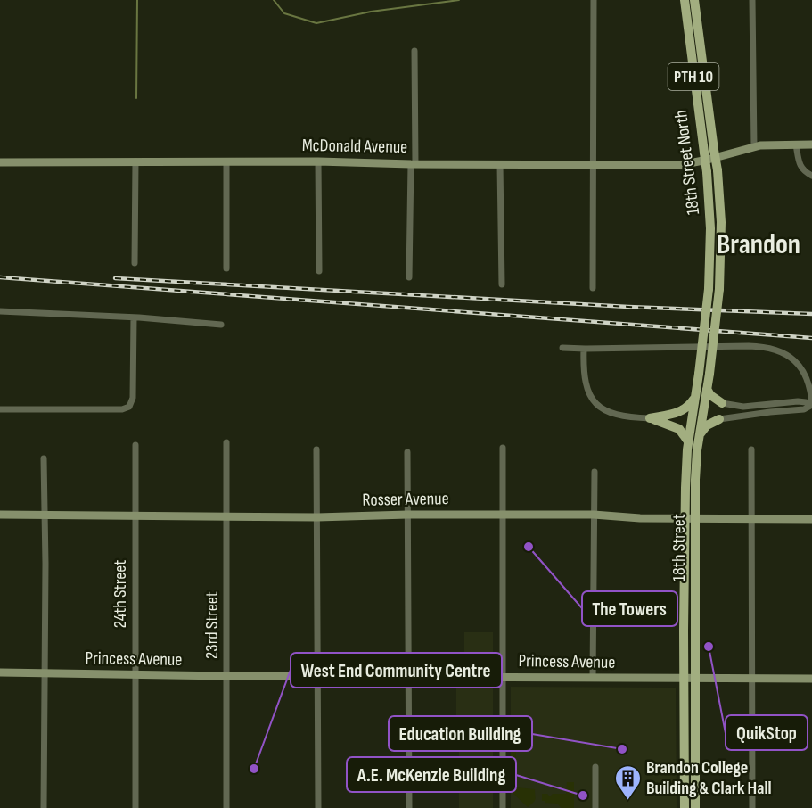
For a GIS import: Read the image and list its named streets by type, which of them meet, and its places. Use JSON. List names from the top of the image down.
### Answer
{
  "streets": {
    "main road": ["PTH 10", "18th Street North", "18th Street"],
    "street": [
      "McDonald Avenue",
      "Rosser Avenue",
      "24th Street",
      "23rd Street",
      "Princess Avenue"
    ]
  },
  "crossings": [
    ["McDonald Avenue", "18th Street North"],
    ["18th Street North", "18th Street"],
    ["Rosser Avenue", "18th Street"],
    ["Rosser Avenue", "24th Street"],
    ["Rosser Avenue", "23rd Street"],
    ["18th Street", "Princess Avenue"],
    ["24th Street", "Princess Avenue"],
    ["23rd Street", "Princess Avenue"]
  ],
  "districts": ["Brandon"],
  "places": {
    "other": [
      "The Towers",
      "QuikStop",
      "Education Building",
      "West End Community Centre",
      "A.E. McKenzie Building"
    ],
    "building": ["Brandon College Building & Clark Hall"]
  }
}
